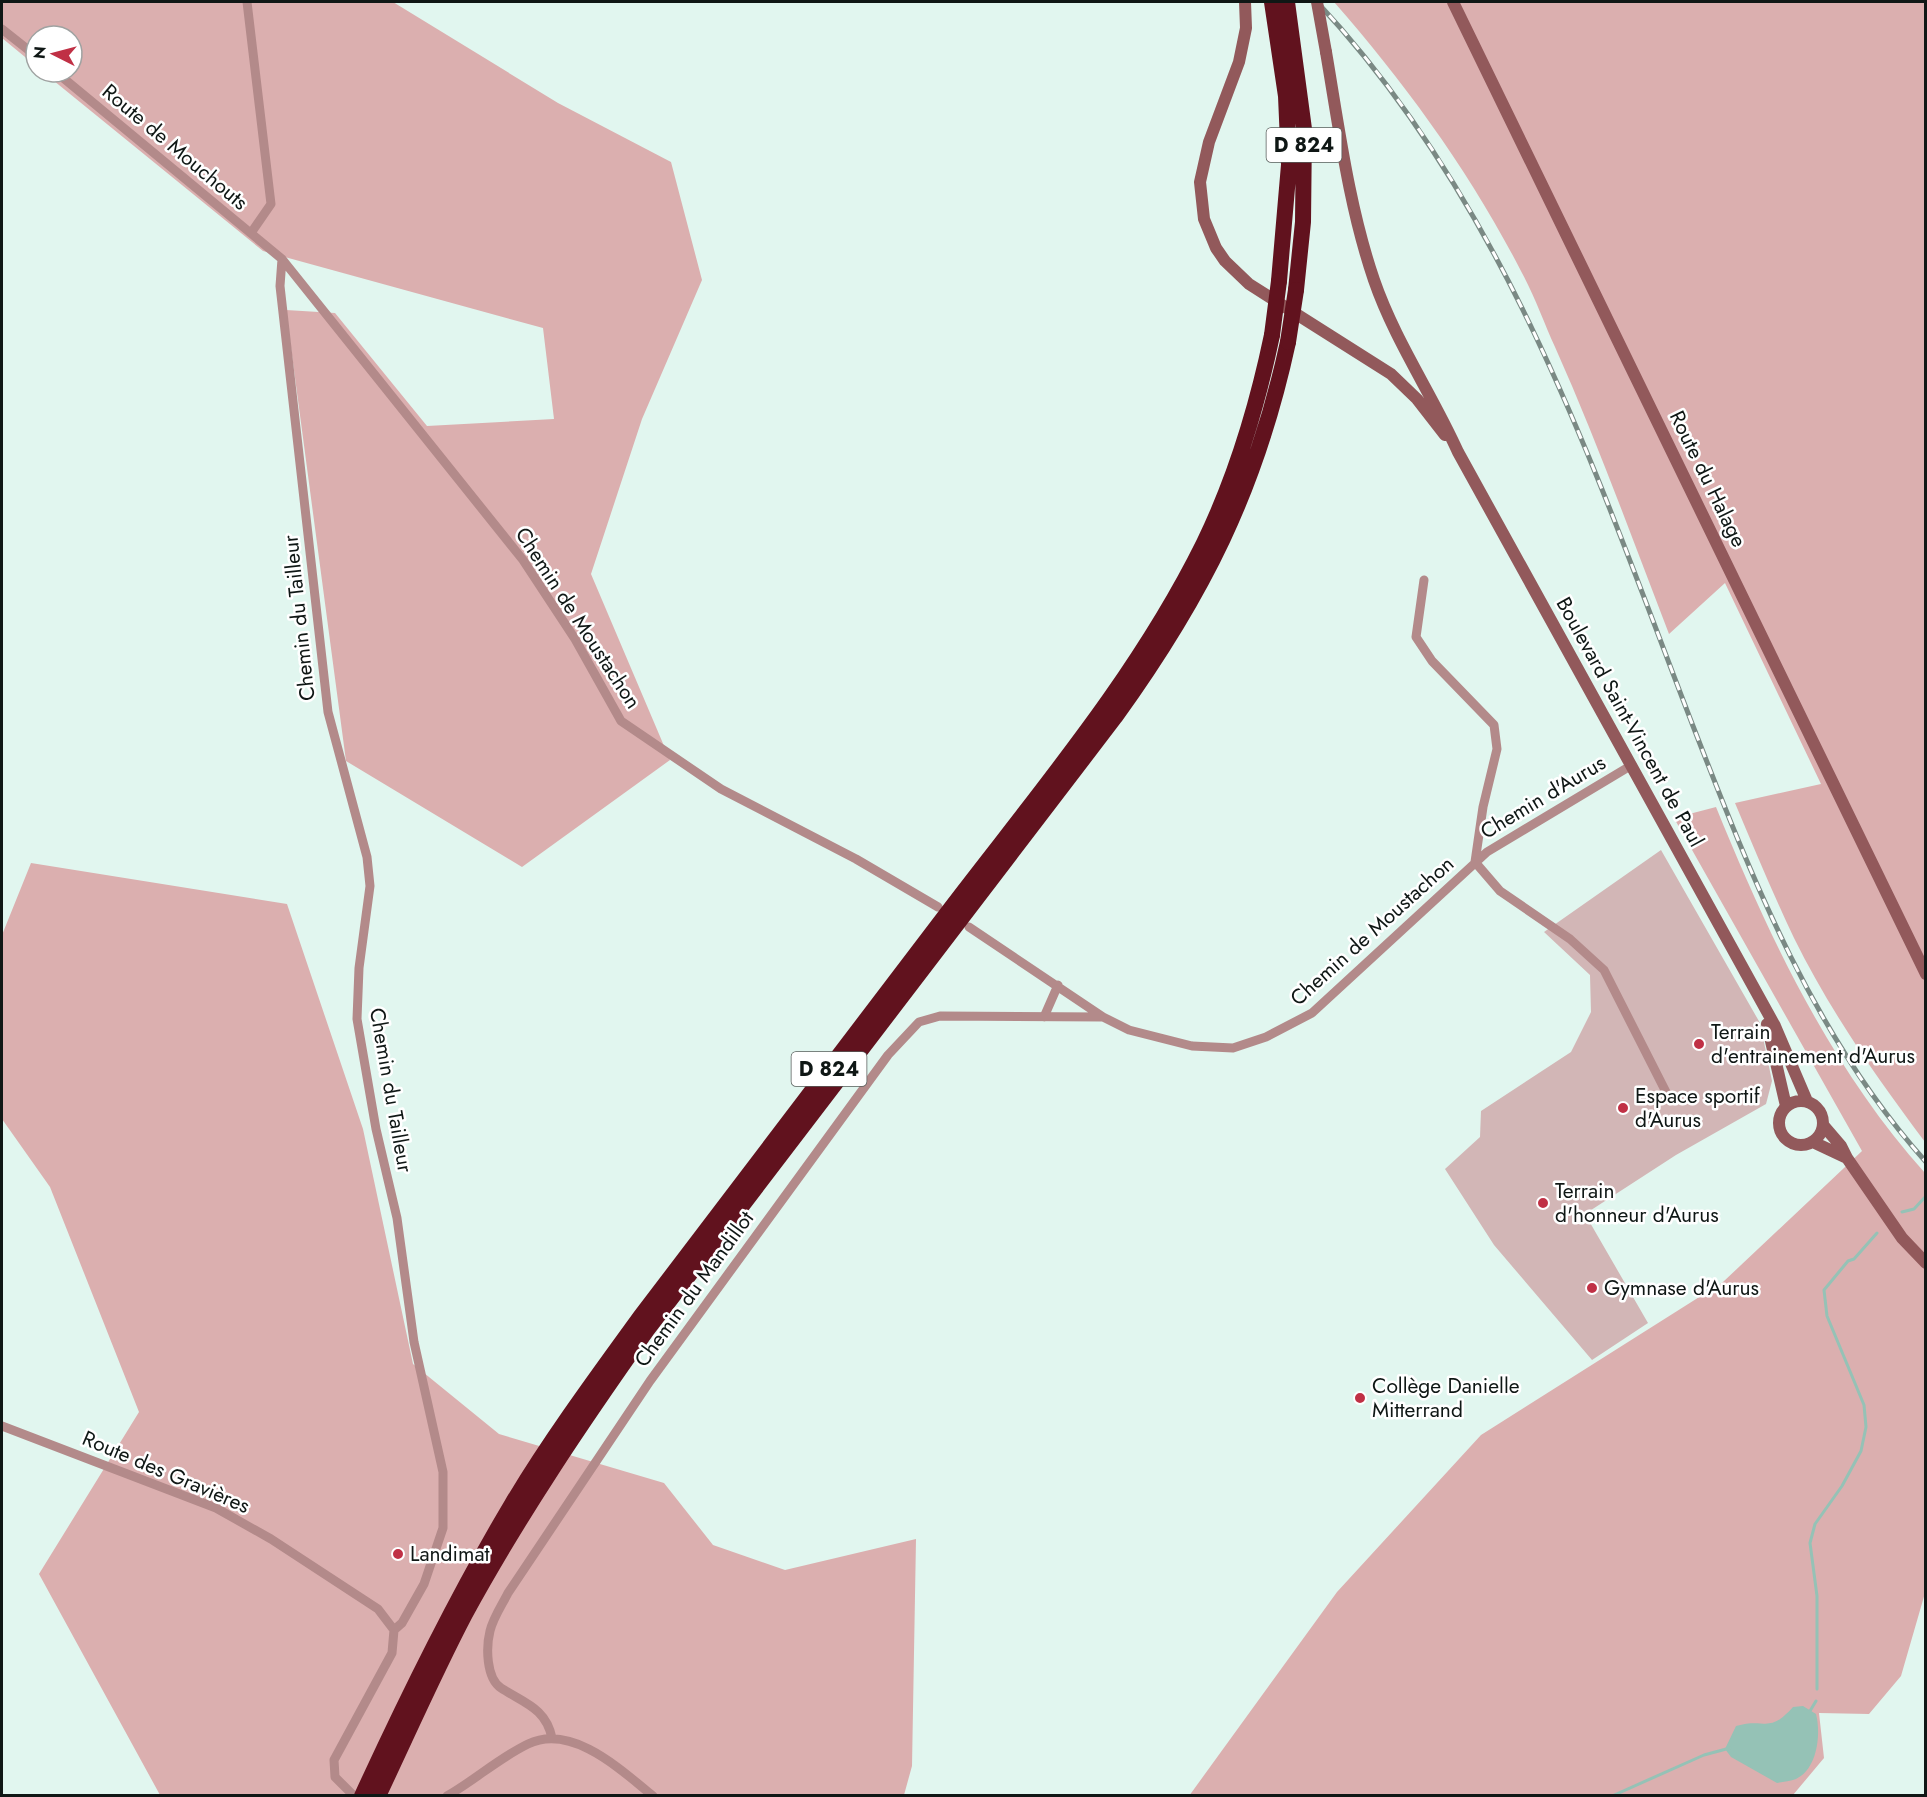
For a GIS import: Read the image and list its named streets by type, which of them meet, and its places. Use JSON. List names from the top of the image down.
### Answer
{
  "streets": {
    "highway": ["D 824"],
    "main road": ["Route du Halage", "Boulevard Saint-Vincent de Paul"],
    "street": [
      "Route de Mouchouts",
      "Chemin du Tailleur",
      "Chemin de Moustachon",
      "Chemin d'Aurus",
      "Chemin du Mandillot",
      "Route des Gravières"
    ]
  },
  "crossings": [
    ["Route de Mouchouts", "Chemin de Moustachon"],
    ["Chemin du Tailleur", "Chemin de Moustachon"],
    ["Chemin du Tailleur", "Route des Gravières"],
    ["Chemin de Moustachon", "Chemin d'Aurus"],
    ["Chemin de Moustachon", "Chemin du Mandillot"],
    ["Boulevard Saint-Vincent de Paul", "Chemin d'Aurus"]
  ],
  "places": [
    "Terrain d'entrainement d'Aurus",
    "Espace sportif d'Aurus",
    "Terrain d'honneur d'Aurus",
    "Gymnase d'Aurus",
    "Collège Danielle Mitterrand",
    "Landimat"
  ],
  "north": "left"
}
